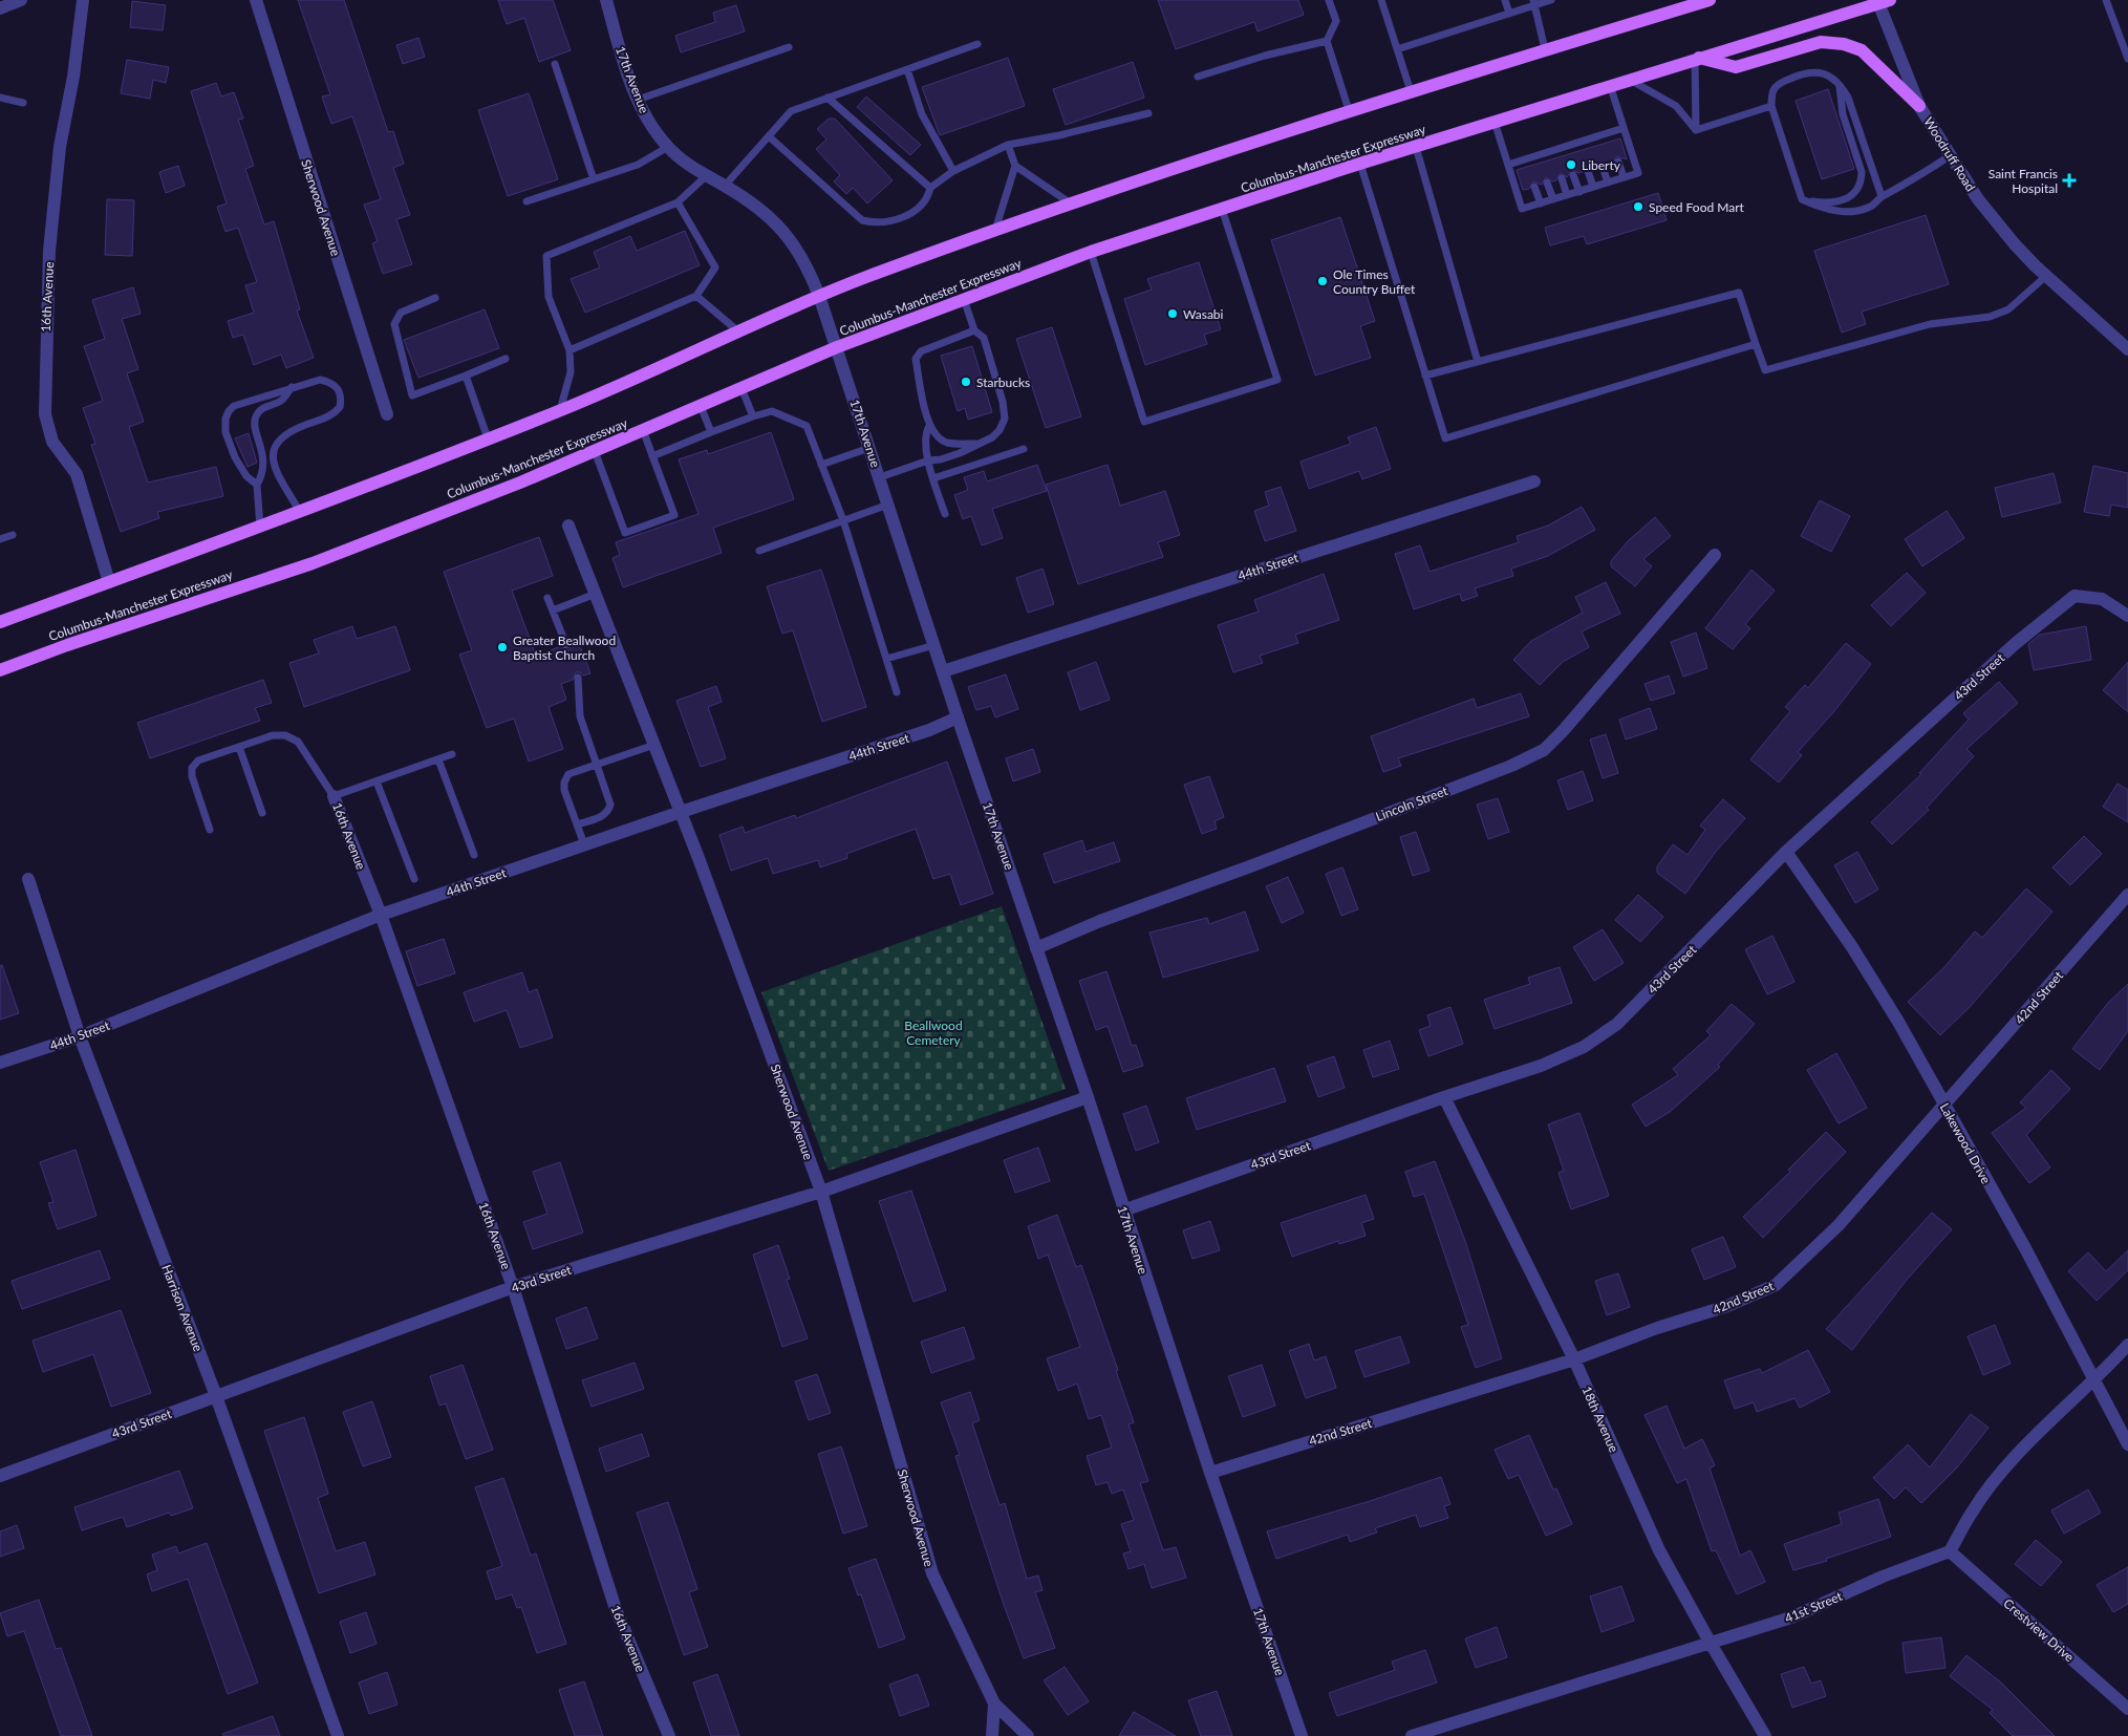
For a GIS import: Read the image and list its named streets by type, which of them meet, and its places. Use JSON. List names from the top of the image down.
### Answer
{
  "streets": {
    "main road": ["Columbus-Manchester Expressway"],
    "street": [
      "17th Avenue",
      "Woodruff Road",
      "Sherwood Avenue",
      "16th Avenue",
      "44th Street",
      "43rd Street",
      "Lincoln Street",
      "42nd Street",
      "Lakewood Drive",
      "Harrison Avenue",
      "18th Avenue",
      "41st Street",
      "Crestview Drive"
    ]
  },
  "crossings": [
    ["17th Avenue", "Columbus-Manchester Expressway"],
    ["17th Avenue", "44th Street"],
    ["17th Avenue", "43rd Street"],
    ["17th Avenue", "Lincoln Street"],
    ["17th Avenue", "42nd Street"],
    ["Woodruff Road", "Columbus-Manchester Expressway"],
    ["Sherwood Avenue", "44th Street"],
    ["Sherwood Avenue", "43rd Street"],
    ["16th Avenue", "44th Street"],
    ["16th Avenue", "43rd Street"],
    ["44th Street", "Harrison Avenue"],
    ["43rd Street", "Lakewood Drive"],
    ["43rd Street", "Harrison Avenue"],
    ["43rd Street", "18th Avenue"],
    ["42nd Street", "Lakewood Drive"],
    ["42nd Street", "18th Avenue"],
    ["18th Avenue", "41st Street"],
    ["41st Street", "Crestview Drive"]
  ],
  "parks": ["Beallwood Cemetery"],
  "places": {
    "other": [
      "Liberty",
      "Speed Food Mart",
      "Ole Times Country Buffet",
      "Wasabi",
      "Starbucks",
      "Greater Beallwood Baptist Church"
    ],
    "health": ["Saint Francis Hospital"]
  }
}
